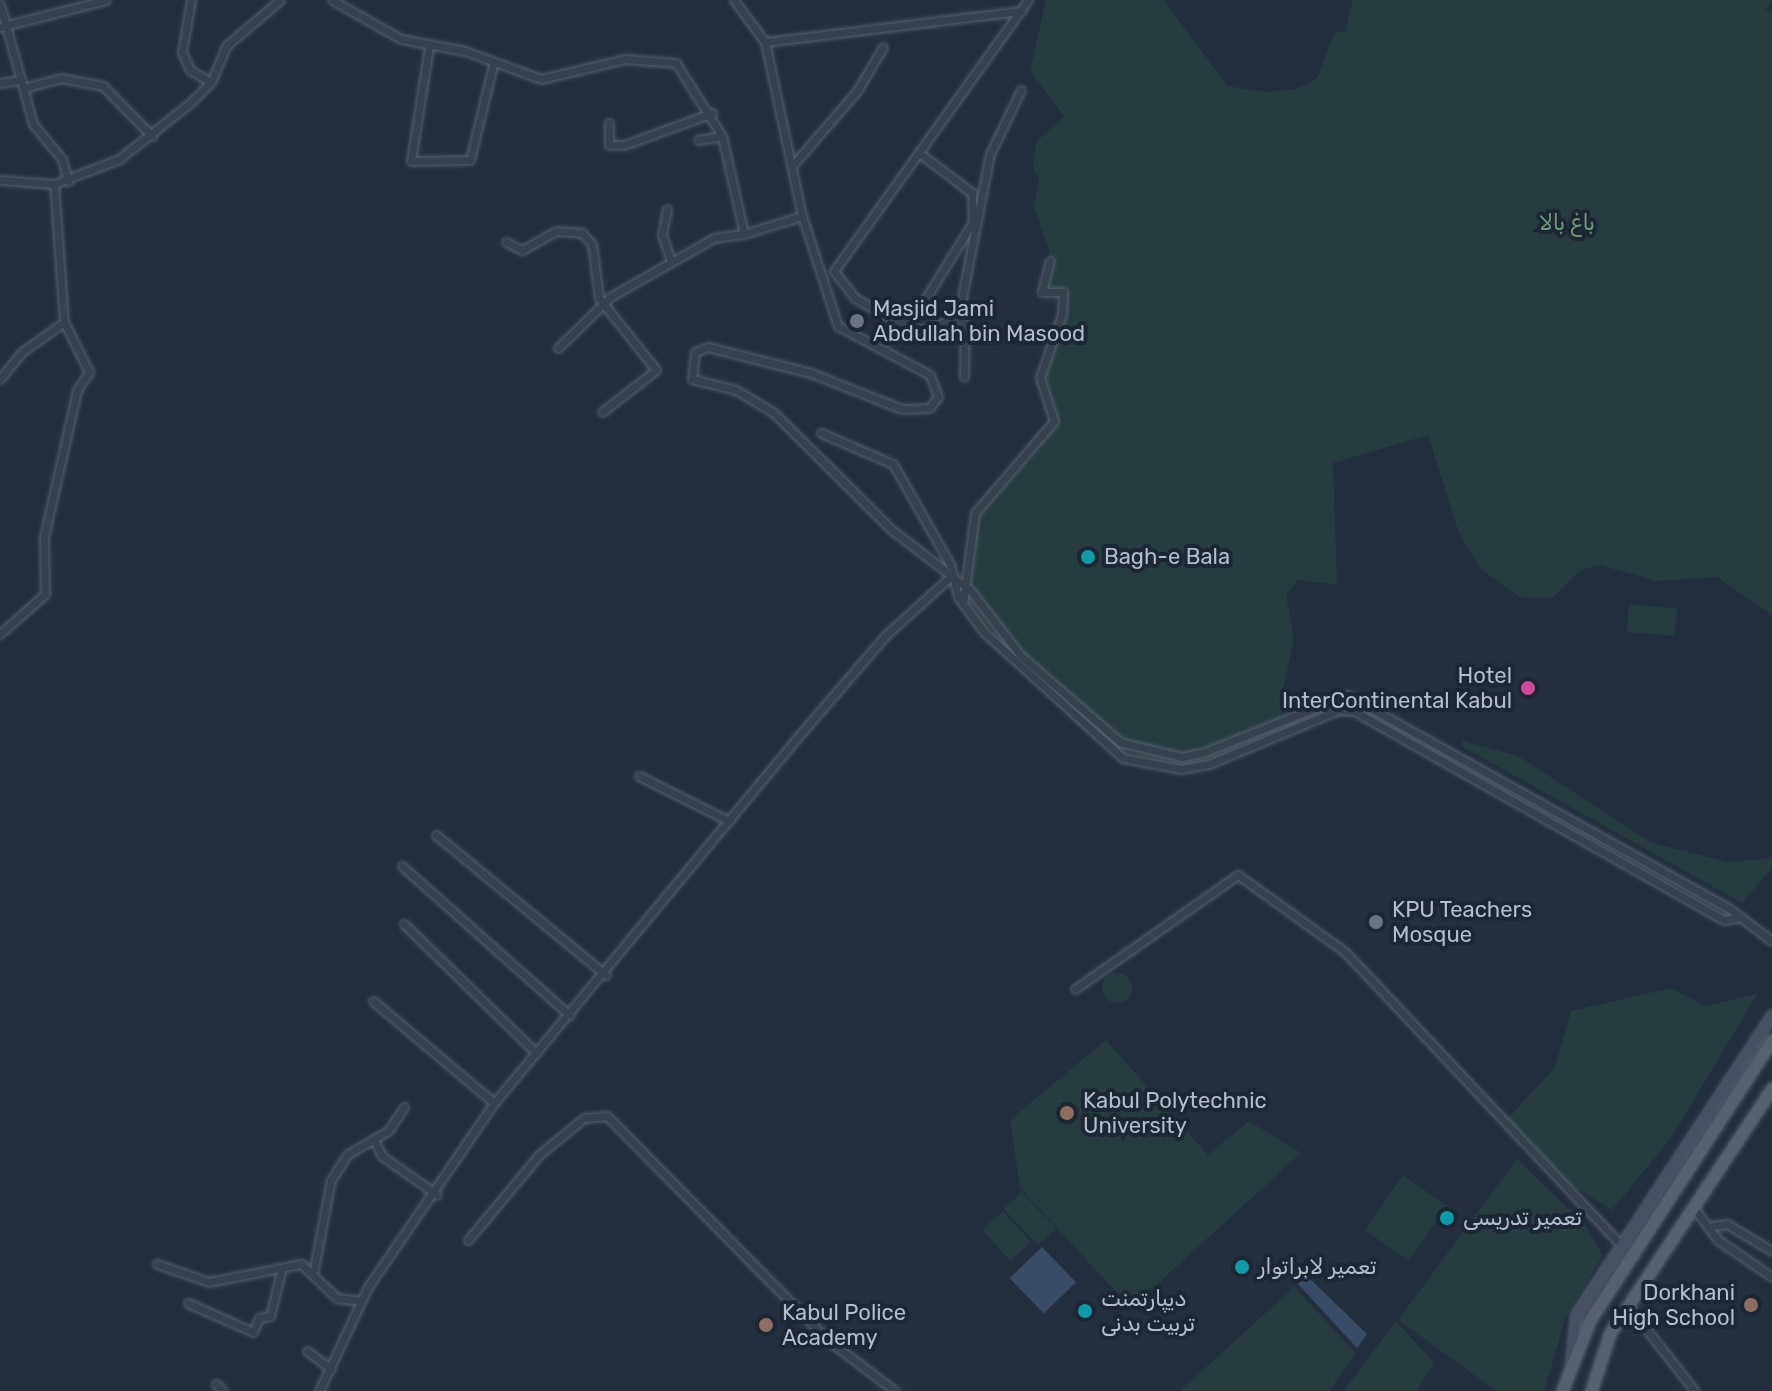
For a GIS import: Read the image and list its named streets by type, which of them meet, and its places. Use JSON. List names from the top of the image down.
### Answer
{
  "parks": ["باغ بالا"],
  "places": [
    "Masjid Jami Abdullah bin Masood",
    "Bagh-e Bala",
    "Hotel InterContinental Kabul",
    "KPU Teachers Mosque",
    "Kabul Polytechnic University",
    "تعمیر تدریسی",
    "تعمیر لابراتوار",
    "Dorkhani High School",
    "دیپارتمنت تربیت بدنی",
    "Kabul Police Academy"
  ]
}
